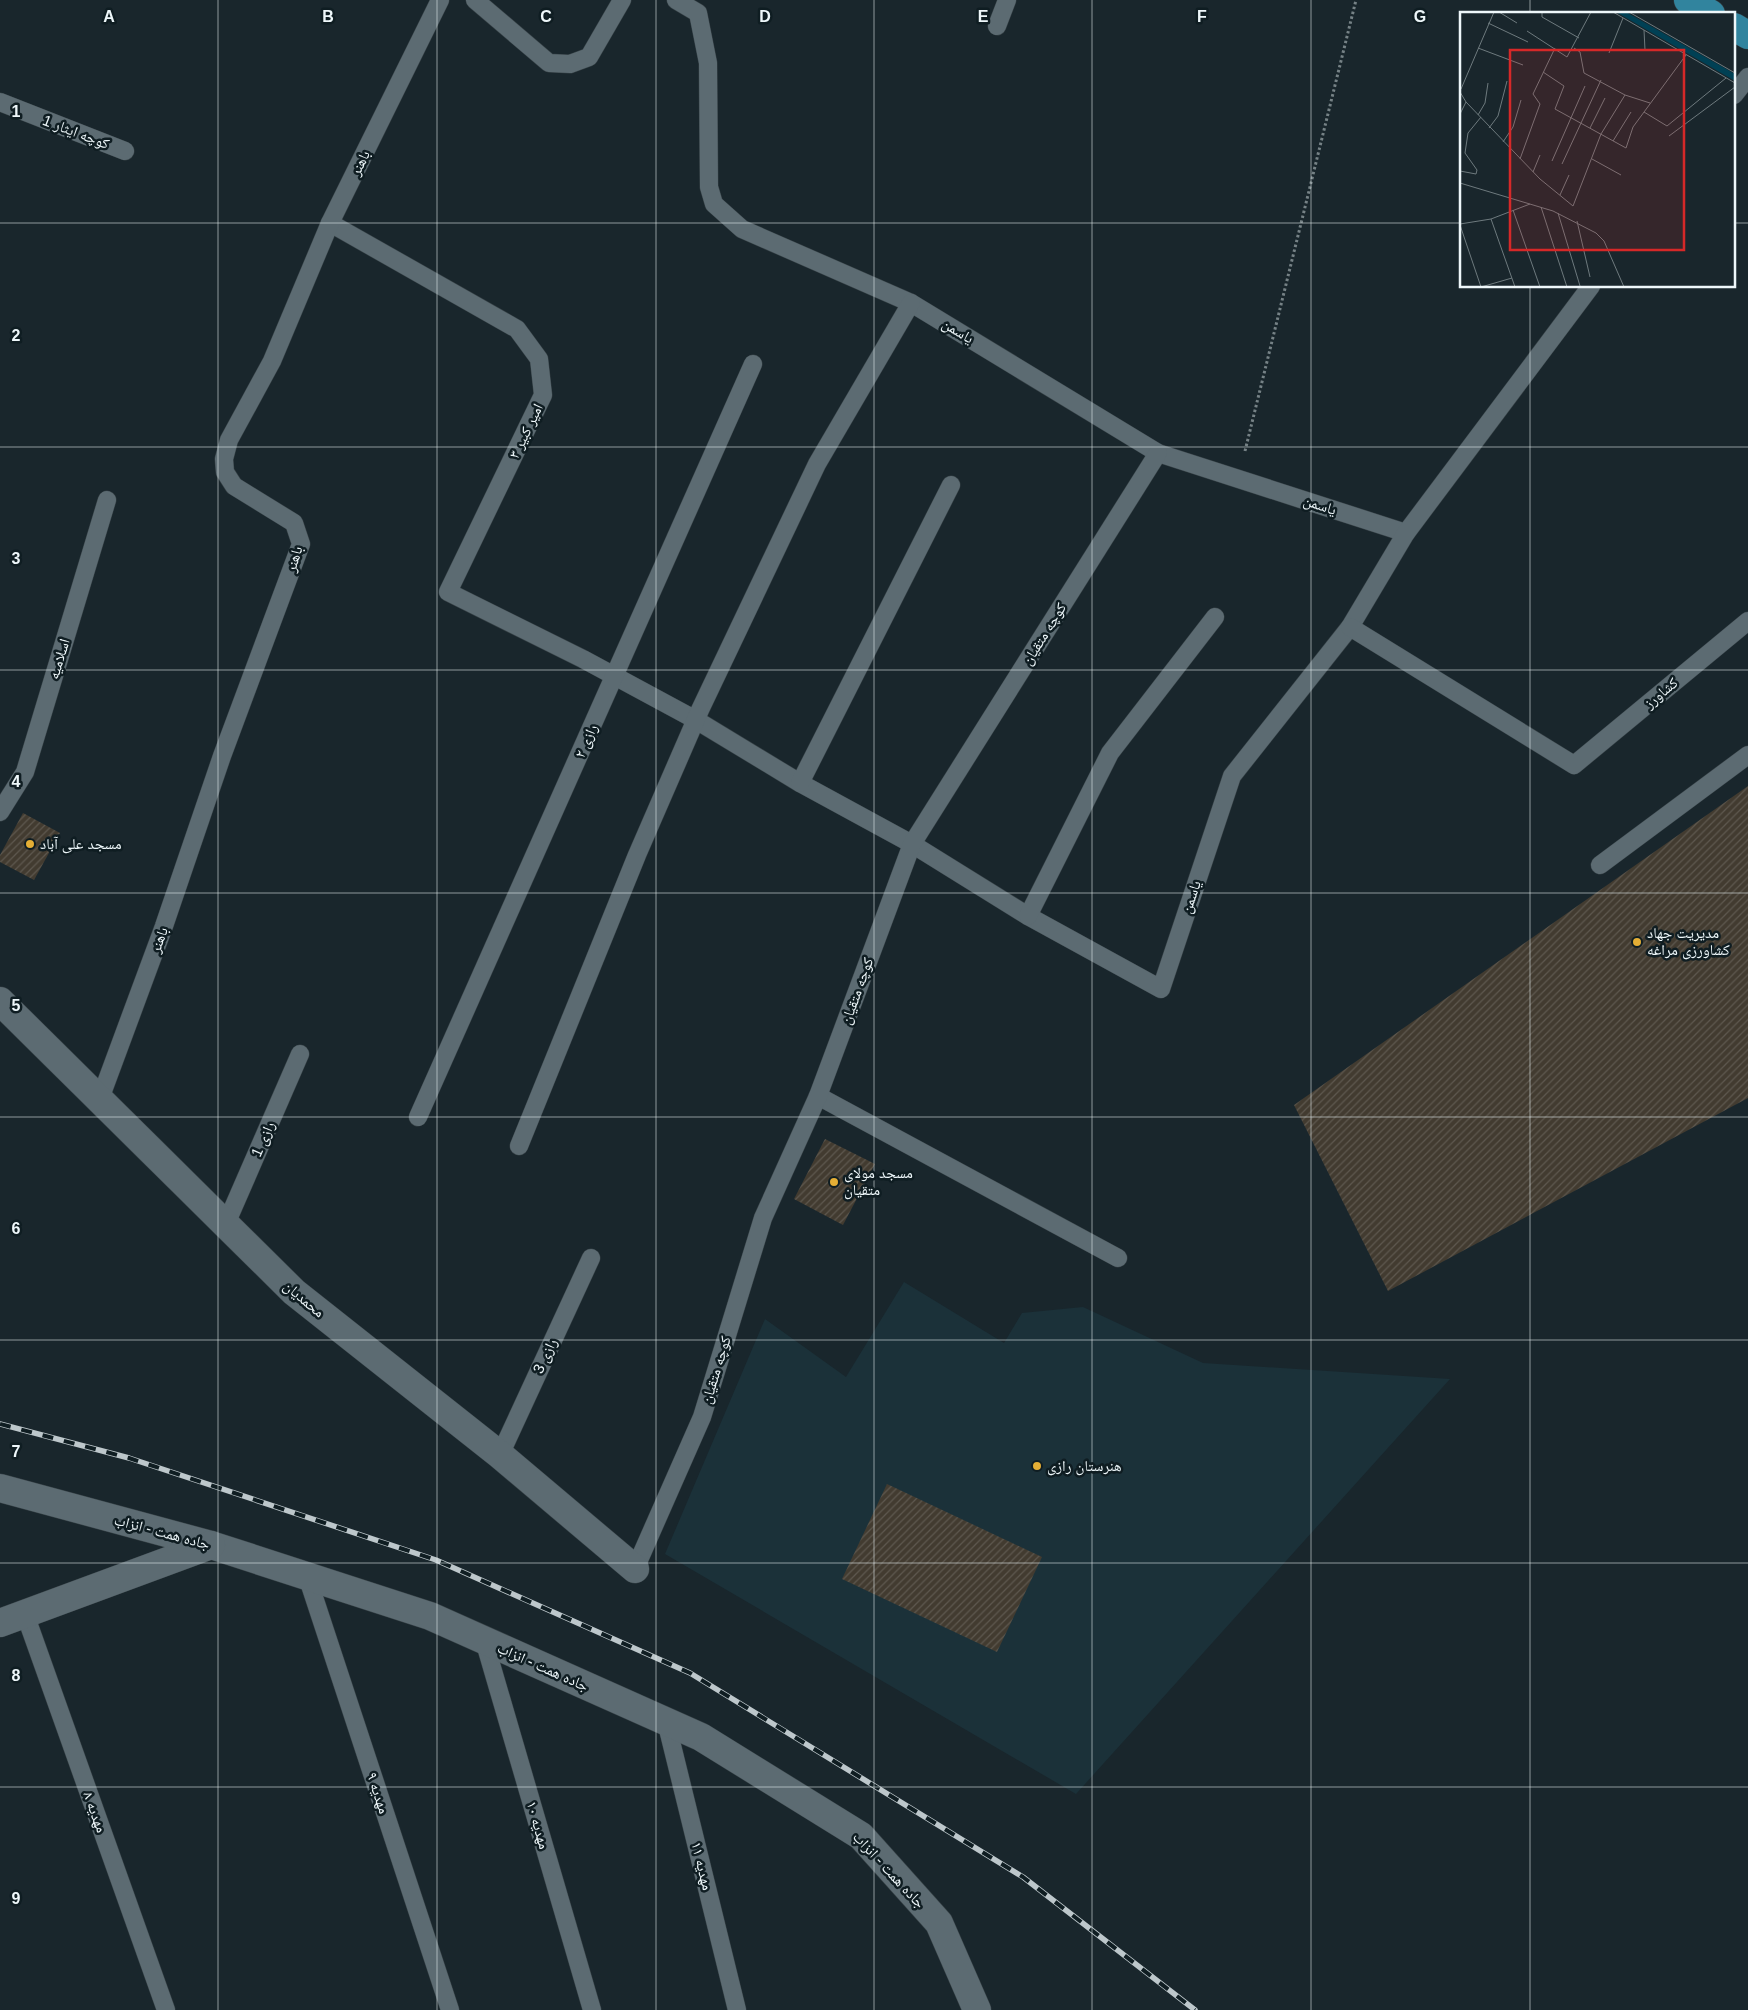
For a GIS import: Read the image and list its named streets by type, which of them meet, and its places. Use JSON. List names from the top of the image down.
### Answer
{
  "streets": {
    "street": ["محمدیان", "جاده همت - انزاب"],
    "lane": [
      "کوچه ایثار 1",
      "باهنر",
      "یاسمن",
      "امیر کبیر ۳",
      "کوچه متقیان",
      "اسلاميه",
      "کشاورز",
      "رازی ۲",
      "رازی 1",
      "رازی 3",
      "مهدیه ۹",
      "مهدیه ۸",
      "مهدیه ۱۰",
      "مهدیه ۱۱"
    ]
  },
  "crossings": [
    ["باهنر", "امیر کبیر ۳"],
    ["باهنر", "محمدیان"],
    ["یاسمن", "کوچه متقیان"],
    ["یاسمن", "کشاورز"],
    ["امیر کبیر ۳", "رازی ۲"],
    ["کوچه متقیان", "محمدیان"],
    ["رازی 1", "محمدیان"],
    ["محمدیان", "رازی 3"],
    ["جاده همت - انزاب", "مهدیه ۹"],
    ["جاده همت - انزاب", "مهدیه ۱۰"],
    ["جاده همت - انزاب", "مهدیه ۱۱"]
  ],
  "places": [
    "مسجد علی آباد",
    "مدیریت جهاد کشاورزی مراغه",
    "مسجد مولای متقیان",
    "هنرستان رازی"
  ],
  "grid": {
    "columns": [
      "A",
      "B",
      "C",
      "D",
      "E",
      "F",
      "G"
    ],
    "rows": [
      "1",
      "2",
      "3",
      "4",
      "5",
      "6",
      "7",
      "8",
      "9"
    ]
  }
}
